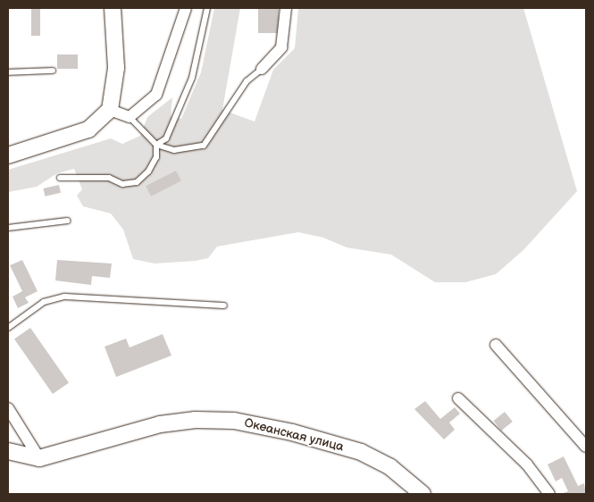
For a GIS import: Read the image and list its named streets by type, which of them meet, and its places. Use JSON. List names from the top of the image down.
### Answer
{
  "streets": {
    "main road": ["Океанская улица"]
  }
}
